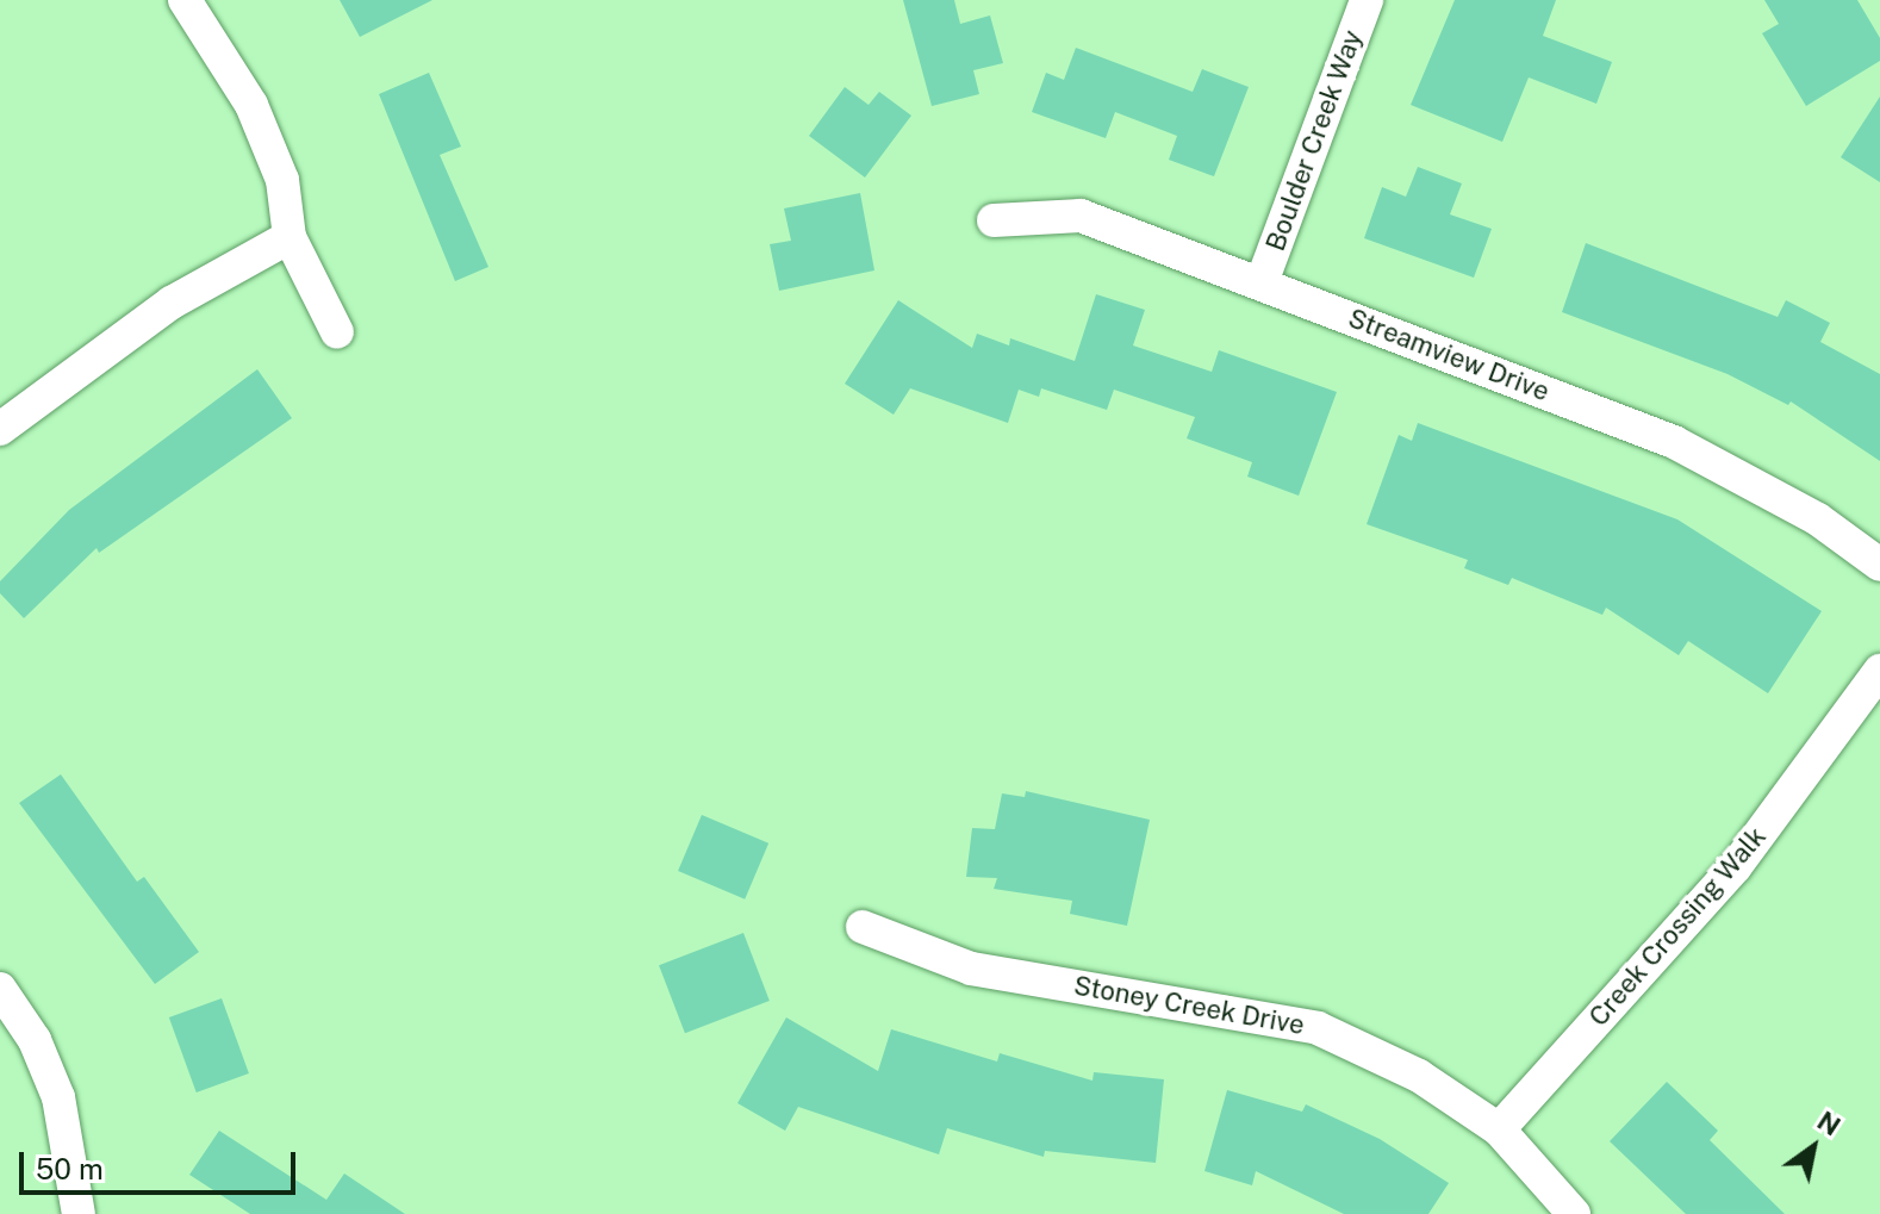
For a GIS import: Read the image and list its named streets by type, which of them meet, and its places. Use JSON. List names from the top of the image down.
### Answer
{
  "streets": {
    "street": [
      "Boulder Creek Way",
      "Streamview Drive",
      "Creek Crossing Walk",
      "Stoney Creek Drive"
    ]
  },
  "crossings": [
    ["Boulder Creek Way", "Streamview Drive"],
    ["Creek Crossing Walk", "Stoney Creek Drive"]
  ],
  "scale_bar": "50 m",
  "north": "top right"
}
